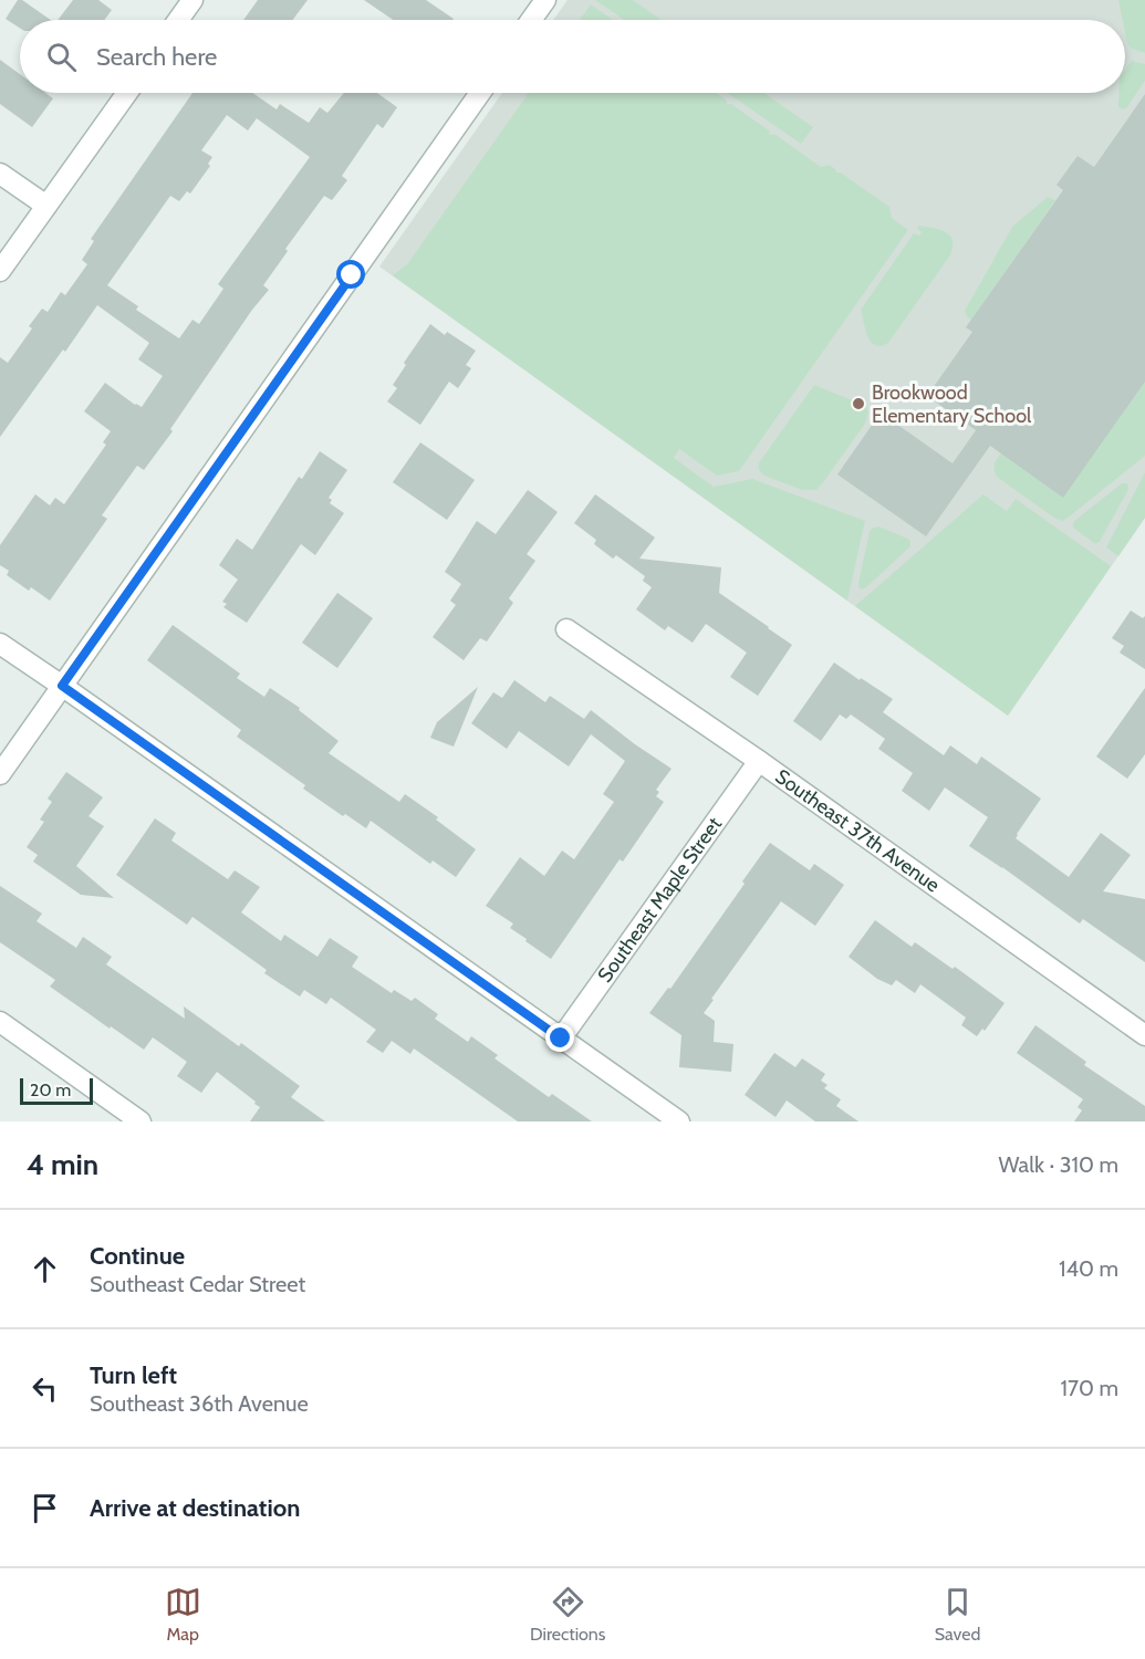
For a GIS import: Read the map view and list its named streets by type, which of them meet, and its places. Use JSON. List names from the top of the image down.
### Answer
{
  "streets": {
    "street": ["Southeast 37th Avenue", "Southeast Maple Street"]
  },
  "crossings": [
    ["Southeast 37th Avenue", "Southeast Maple Street"]
  ],
  "places": ["Brookwood Elementary School"],
  "scale_bar": "20 m",
  "page": {
    "search": "Search here",
    "scale": "20 m",
    "heading": ["4 min", "Walk · 310 m"],
    "list": [
      ["Continue", "Southeast Cedar Street", "140 m"],
      ["Turn left", "Southeast 36th Avenue", "170 m"],
      "Arrive at destination"
    ],
    "nav": ["Map", "Directions", "Saved"]
  }
}
